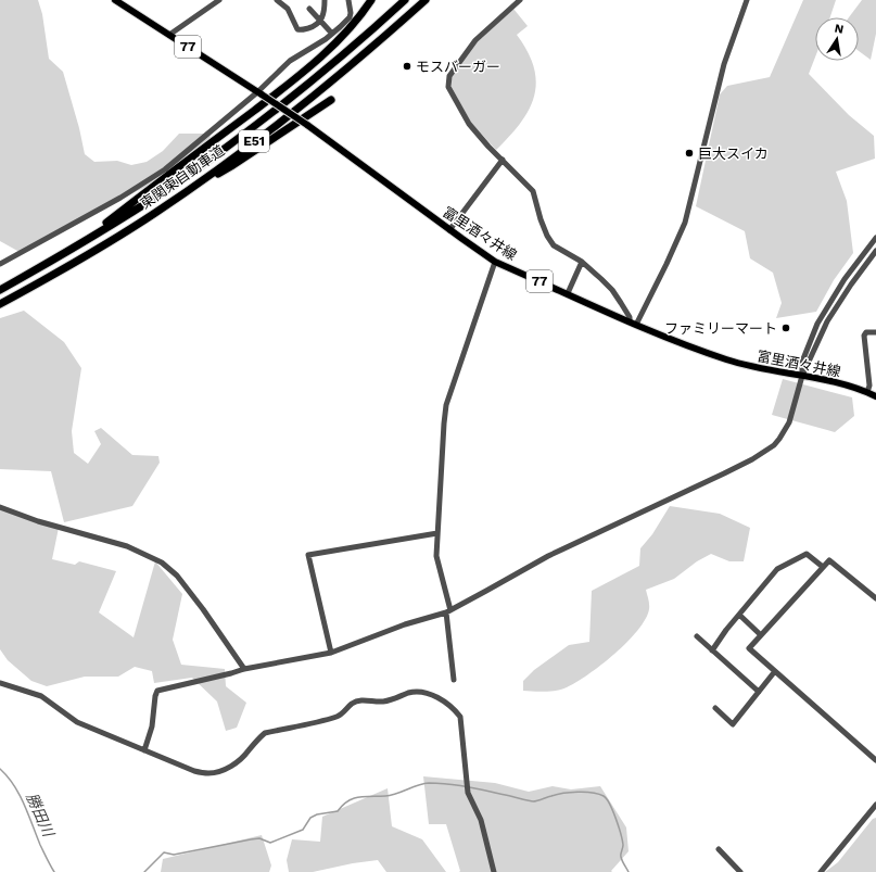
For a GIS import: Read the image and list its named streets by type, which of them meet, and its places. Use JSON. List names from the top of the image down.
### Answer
{
  "streets": {
    "highway": ["E51", "東関東自動車道"],
    "main road": ["77", "富里酒々井線"]
  },
  "water": ["勝田川"],
  "places": ["モスバーガー", "巨大スイカ", "ファミリーマート"],
  "north": "top"
}
